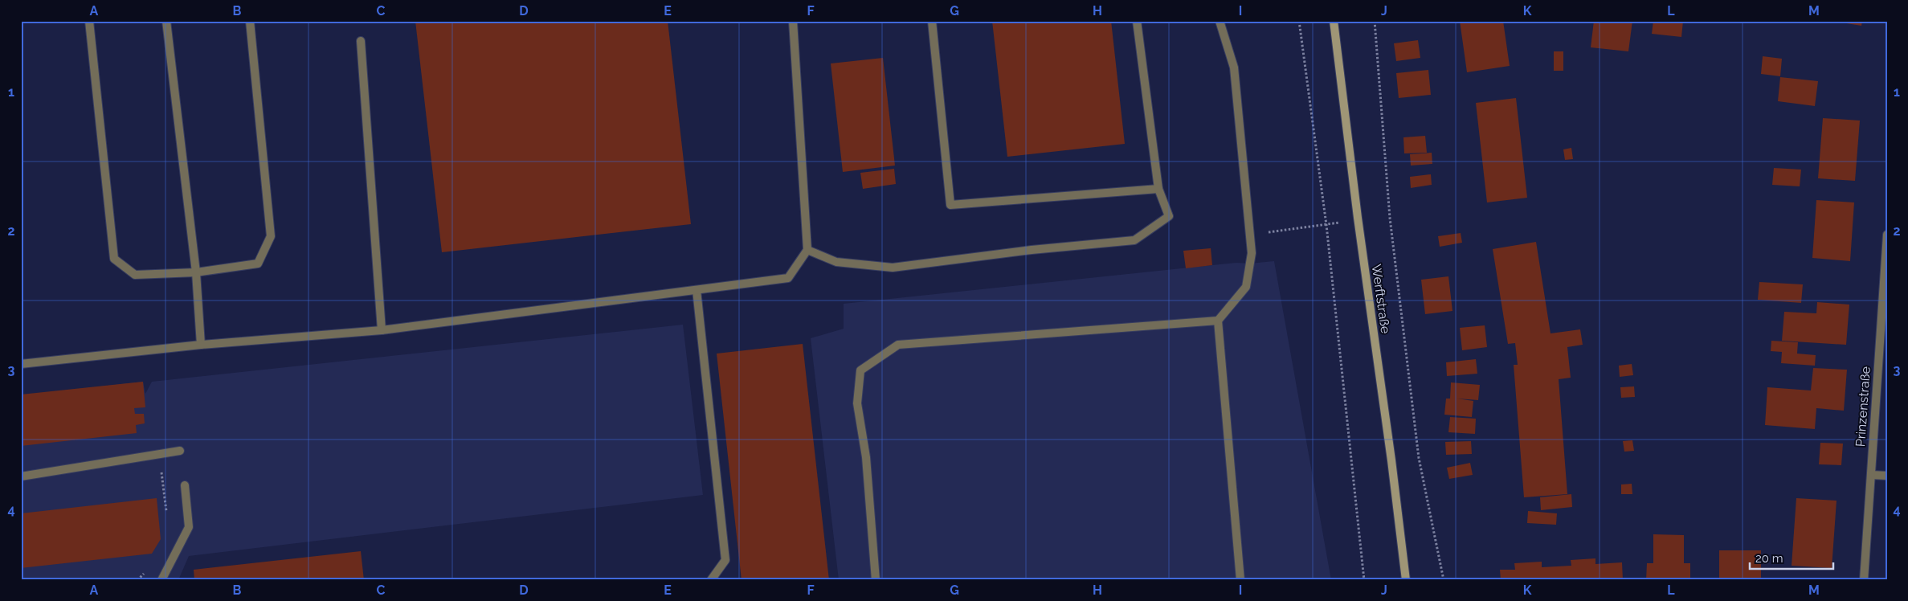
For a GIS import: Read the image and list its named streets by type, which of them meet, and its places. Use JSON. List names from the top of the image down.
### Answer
{
  "streets": {
    "main road": ["Werftstraße"],
    "street": ["Prinzenstraße"]
  },
  "scale_bar": "20 m",
  "grid": {
    "columns": [
      "A",
      "B",
      "C",
      "D",
      "E",
      "F",
      "G",
      "H",
      "I",
      "J",
      "K",
      "L",
      "M"
    ],
    "rows": [
      "1",
      "2",
      "3",
      "4"
    ]
  }
}
